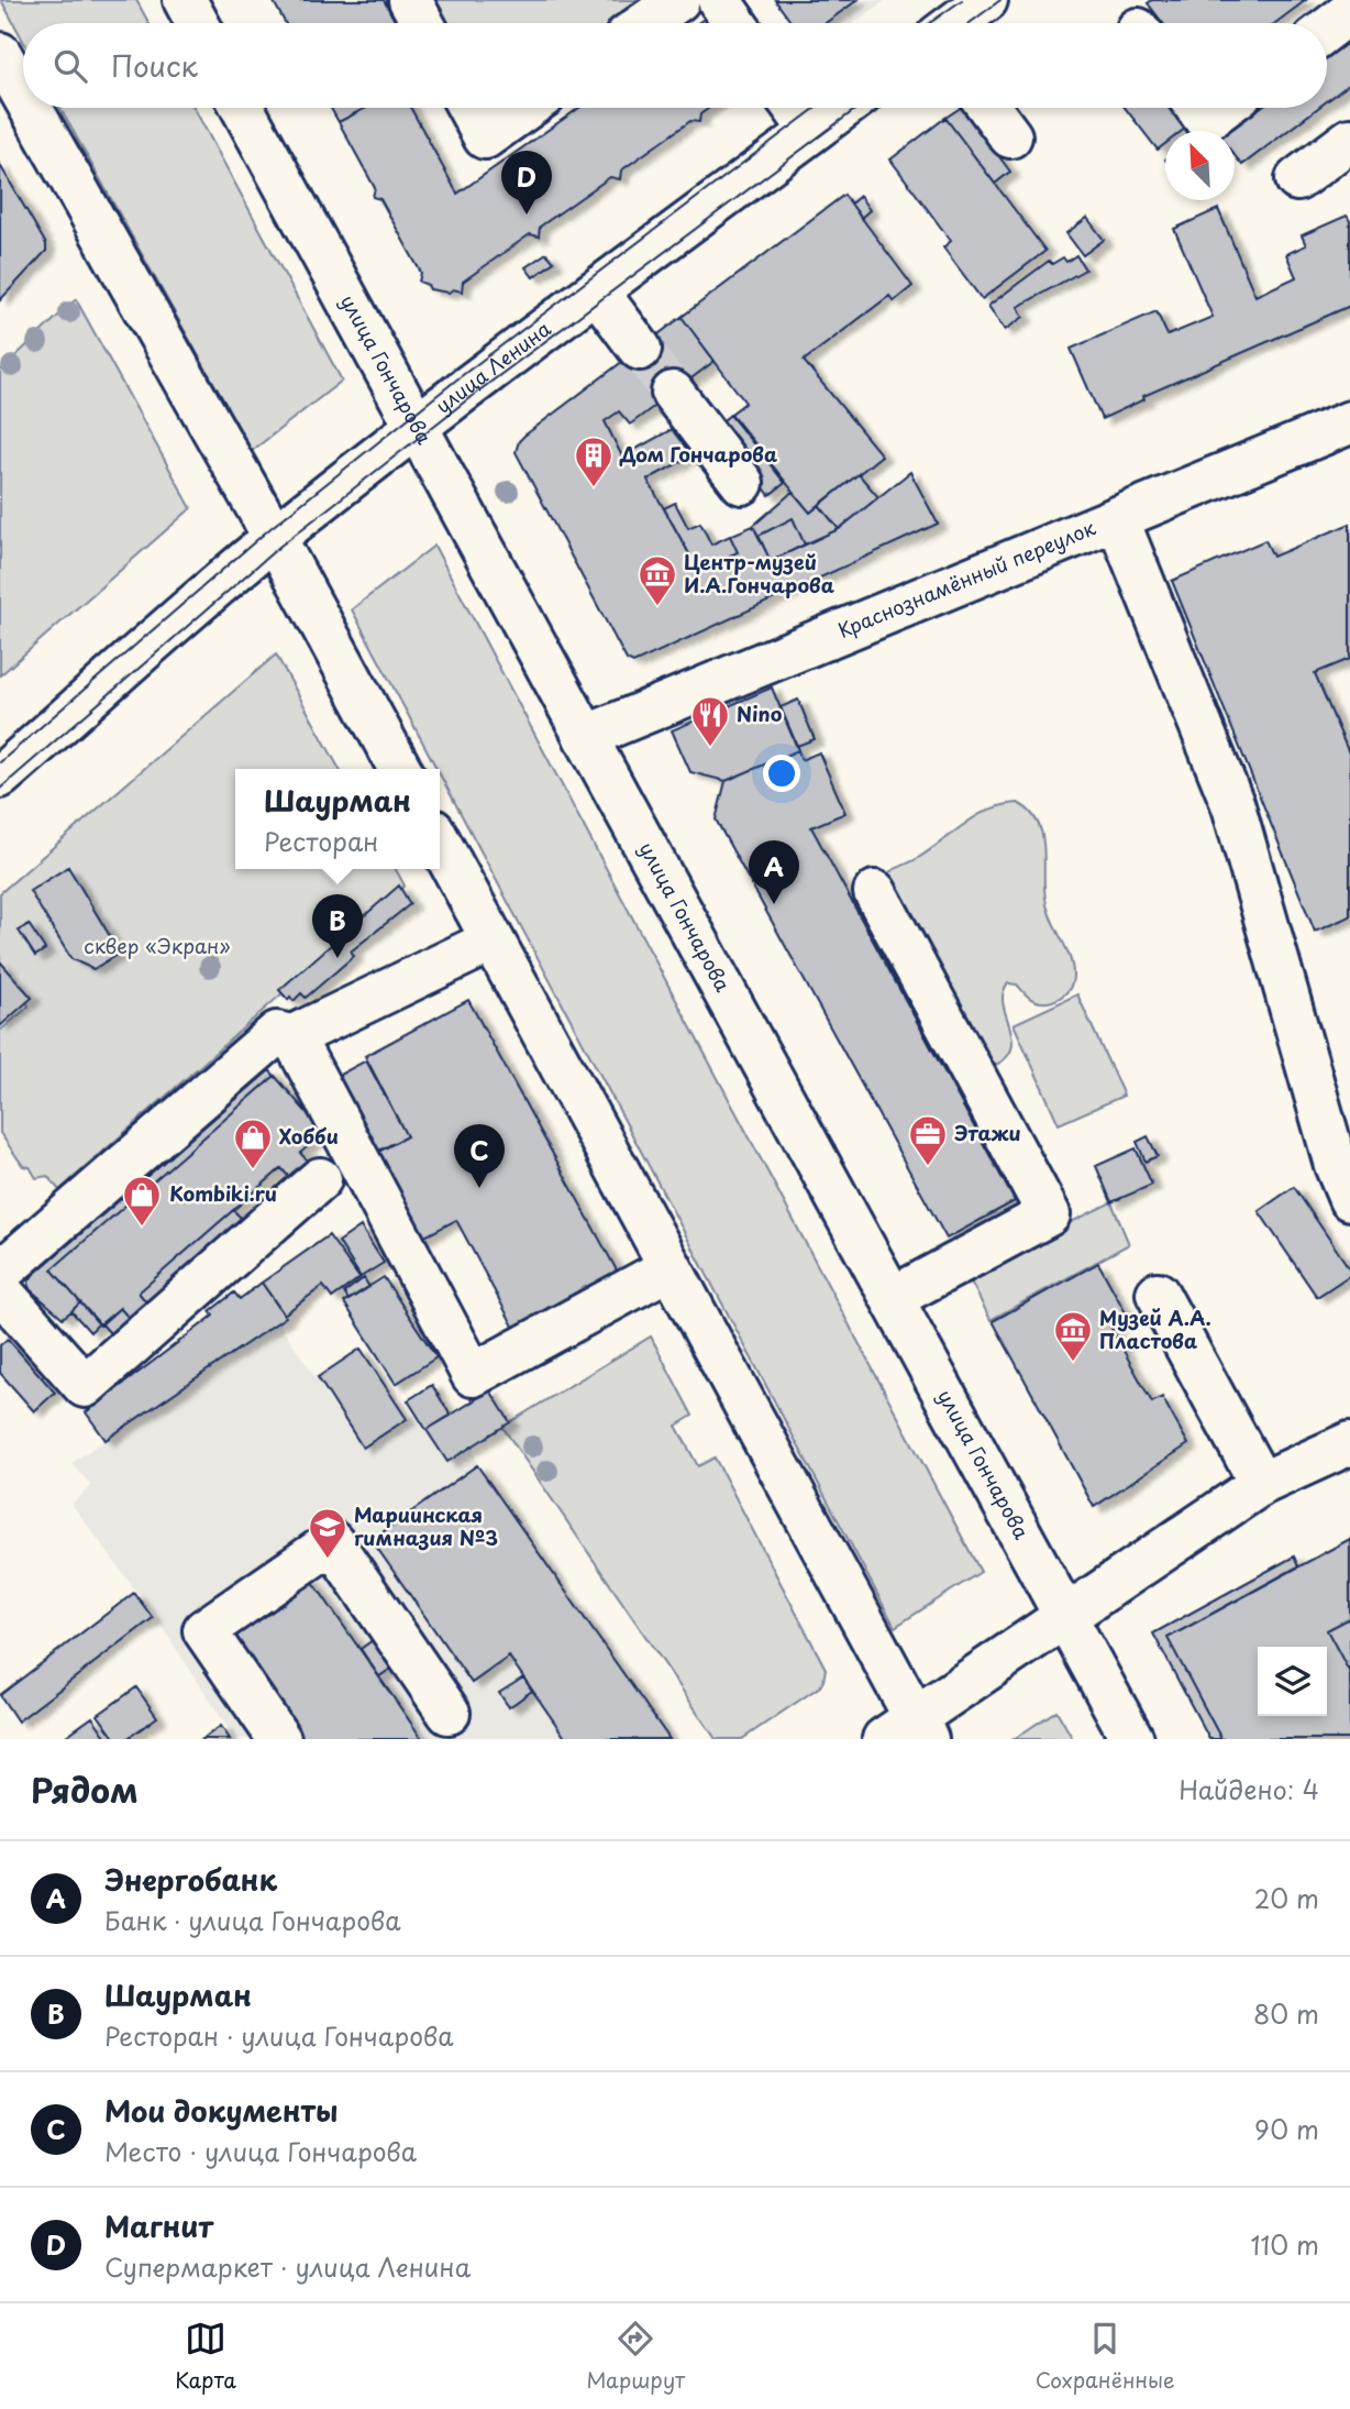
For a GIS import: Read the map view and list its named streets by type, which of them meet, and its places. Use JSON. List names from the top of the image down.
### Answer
{
  "streets": {
    "main road": ["улица Ленина", "улица Гончарова", "Краснознамённый переулок"]
  },
  "crossings": [
    ["улица Ленина", "улица Гончарова"],
    ["улица Гончарова", "Краснознамённый переулок"]
  ],
  "parks": ["сквер «Экран»"],
  "places": {
    "building": ["Дом Гончарова"],
    "museum": ["Центр-музей И.А.Гончарова", "Музей А.А. Пластова"],
    "restaurant": ["Nino"],
    "office": ["Этажи"],
    "shop": ["Хобби", "Kombiki.ru"],
    "school or university": ["Мариинская гимназия №3"]
  },
  "north": "top left",
  "page": {
    "search": "Поиск",
    "pins": [
      "D",
      "A",
      "B",
      "C"
    ],
    "popup": ["Шаурман", "Ресторан"],
    "heading": ["Рядом", "Найдено: 4"],
    "list": [
      {
        "mark": "A",
        "name": "Энергобанк",
        "note": "Банк · улица Гончарова",
        "value": "20 m"
      },
      {
        "mark": "B",
        "name": "Шаурман",
        "note": "Ресторан · улица Гончарова",
        "value": "80 m"
      },
      {
        "mark": "C",
        "name": "Мои документы",
        "note": "Место · улица Гончарова",
        "value": "90 m"
      },
      {
        "mark": "D",
        "name": "Магнит",
        "note": "Супермаркет · улица Ленина",
        "value": "110 m"
      }
    ],
    "nav": ["Карта", "Маршрут", "Сохранённые"]
  }
}
